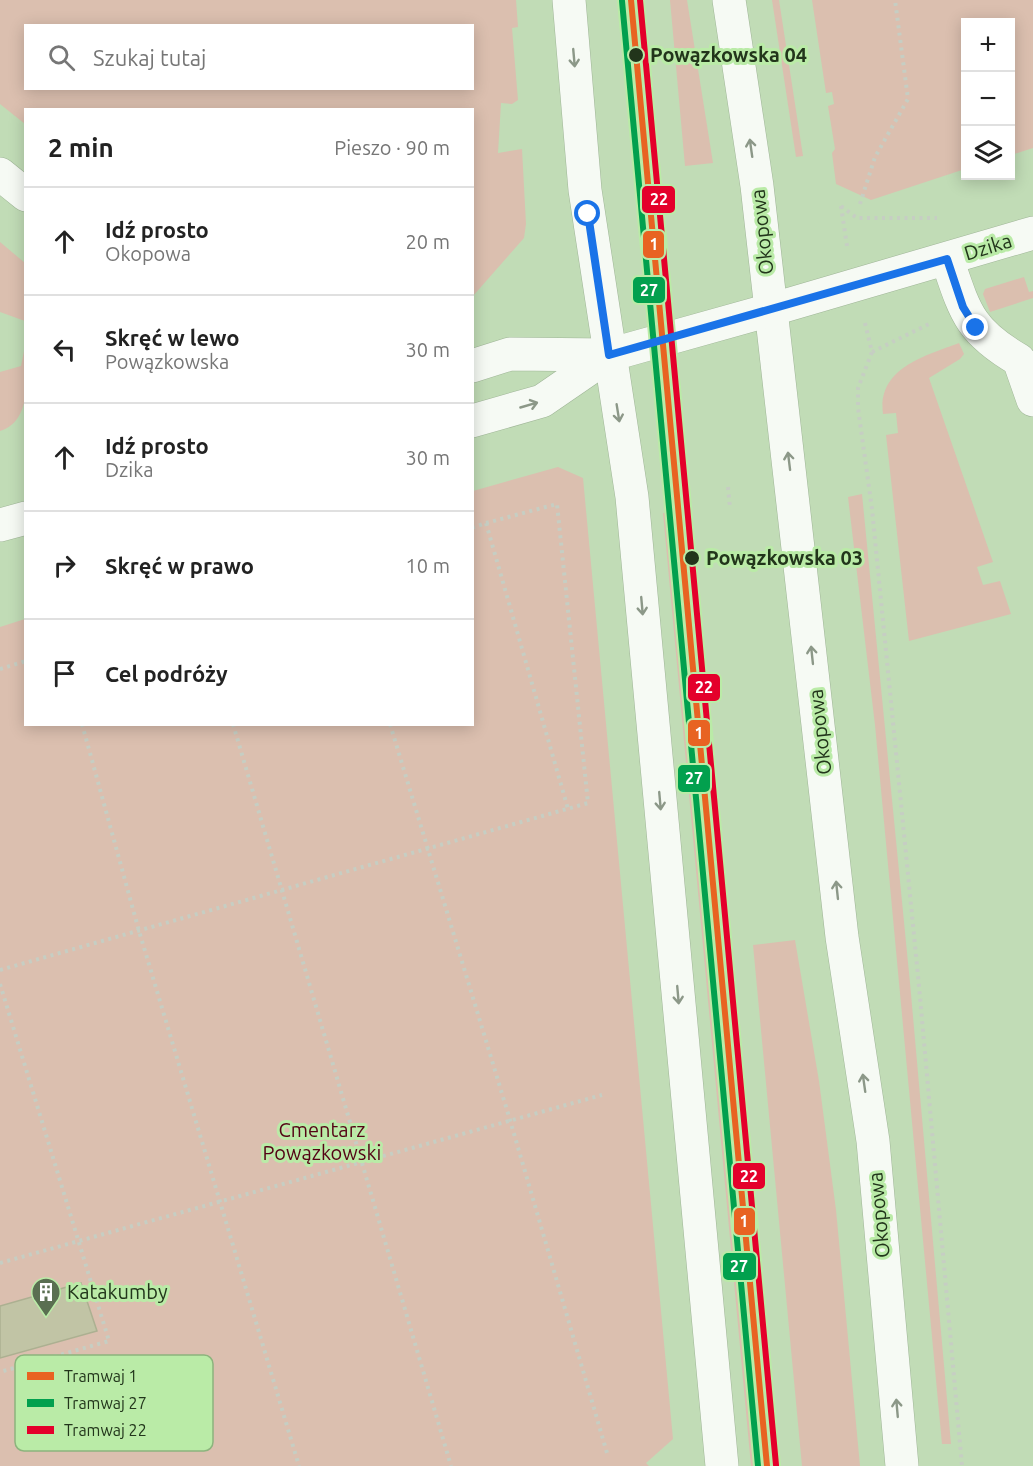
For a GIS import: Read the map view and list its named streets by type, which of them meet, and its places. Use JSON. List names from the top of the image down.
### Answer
{
  "streets": {
    "main road": ["Okopowa", "Dzika"]
  },
  "crossings": [
    ["Okopowa", "Dzika"]
  ],
  "parks": ["Cmentarz Powązkowski"],
  "places": {
    "other": ["Powązkowska 04", "Powązkowska 03"],
    "building": ["Katakumby"]
  },
  "lines": ["tram line 1", "tram line 22", "tram line 27"],
  "legend": ["Tramwaj 1", "Tramwaj 27", "Tramwaj 22"],
  "page": {
    "map_buttons": ["+", "−"],
    "search": "Szukaj tutaj",
    "heading": ["2 min", "Pieszo · 90 m"],
    "list": [
      ["Idź prosto", "Okopowa", "20 m"],
      ["Skręć w lewo", "Powązkowska", "30 m"],
      ["Idź prosto", "Dzika", "30 m"],
      ["Skręć w prawo", "10 m"],
      "Cel podróży"
    ]
  }
}
